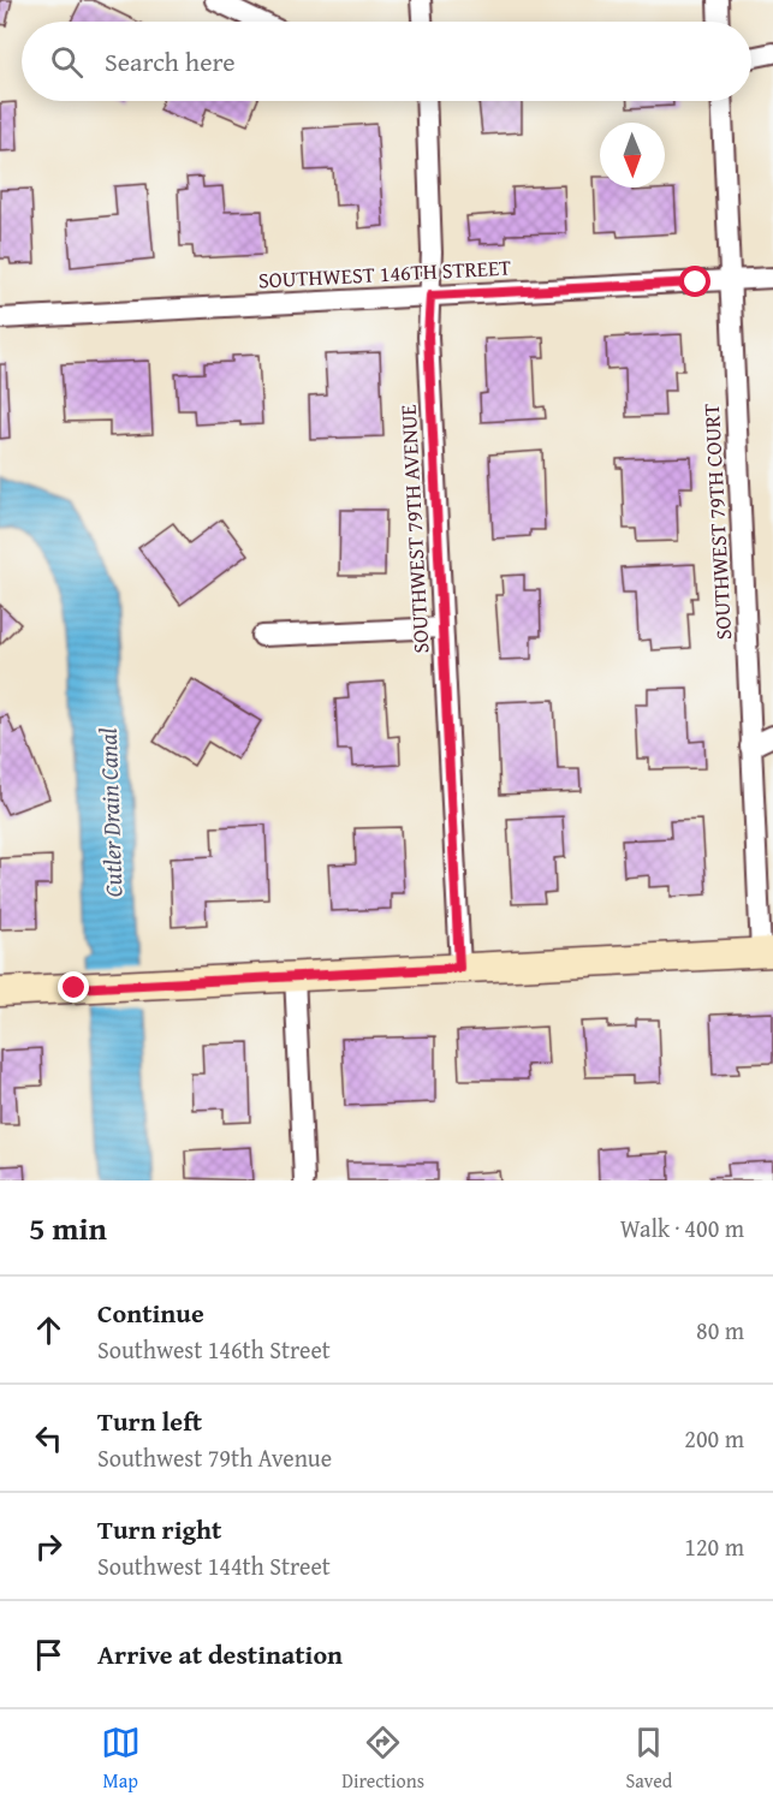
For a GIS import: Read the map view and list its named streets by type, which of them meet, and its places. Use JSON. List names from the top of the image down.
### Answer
{
  "streets": {
    "street": ["SOUTHWEST 146TH STREET", "SOUTHWEST 79TH COURT", "SOUTHWEST 79TH AVENUE"]
  },
  "crossings": [
    ["SOUTHWEST 146TH STREET", "SOUTHWEST 79TH COURT"],
    ["SOUTHWEST 146TH STREET", "SOUTHWEST 79TH AVENUE"]
  ],
  "water": ["Cutler Drain Canal"],
  "north": "bottom",
  "page": {
    "search": "Search here",
    "heading": ["5 min", "Walk · 400 m"],
    "list": [
      ["Continue", "Southwest 146th Street", "80 m"],
      ["Turn left", "Southwest 79th Avenue", "200 m"],
      ["Turn right", "Southwest 144th Street", "120 m"],
      "Arrive at destination"
    ],
    "nav": ["Map", "Directions", "Saved"]
  }
}
